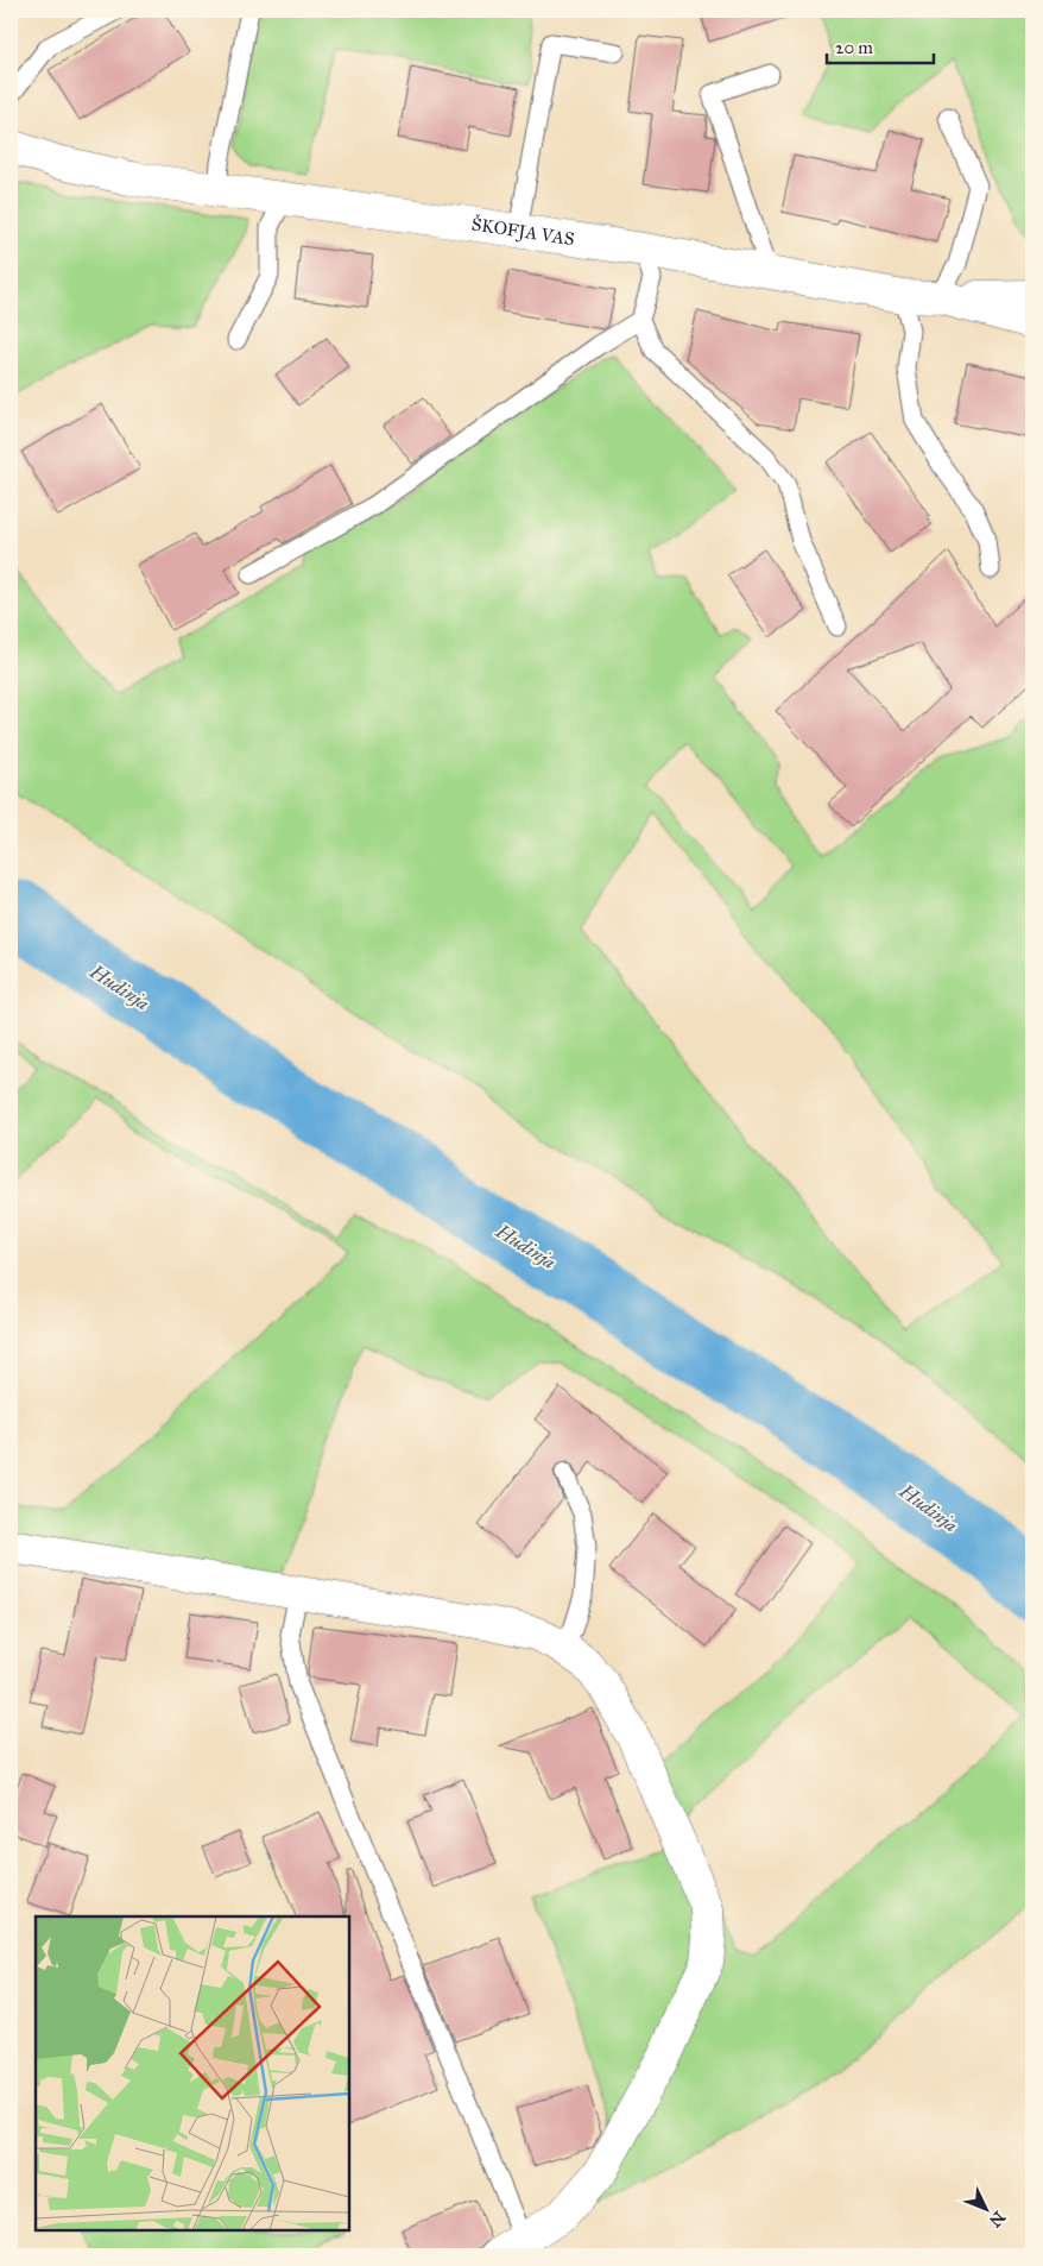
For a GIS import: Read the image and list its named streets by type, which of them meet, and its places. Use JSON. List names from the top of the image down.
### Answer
{
  "streets": {
    "street": ["ŠKOFJA VAS"]
  },
  "water": ["Hudinja"],
  "scale_bar": "20 m",
  "north": "bottom right"
}
